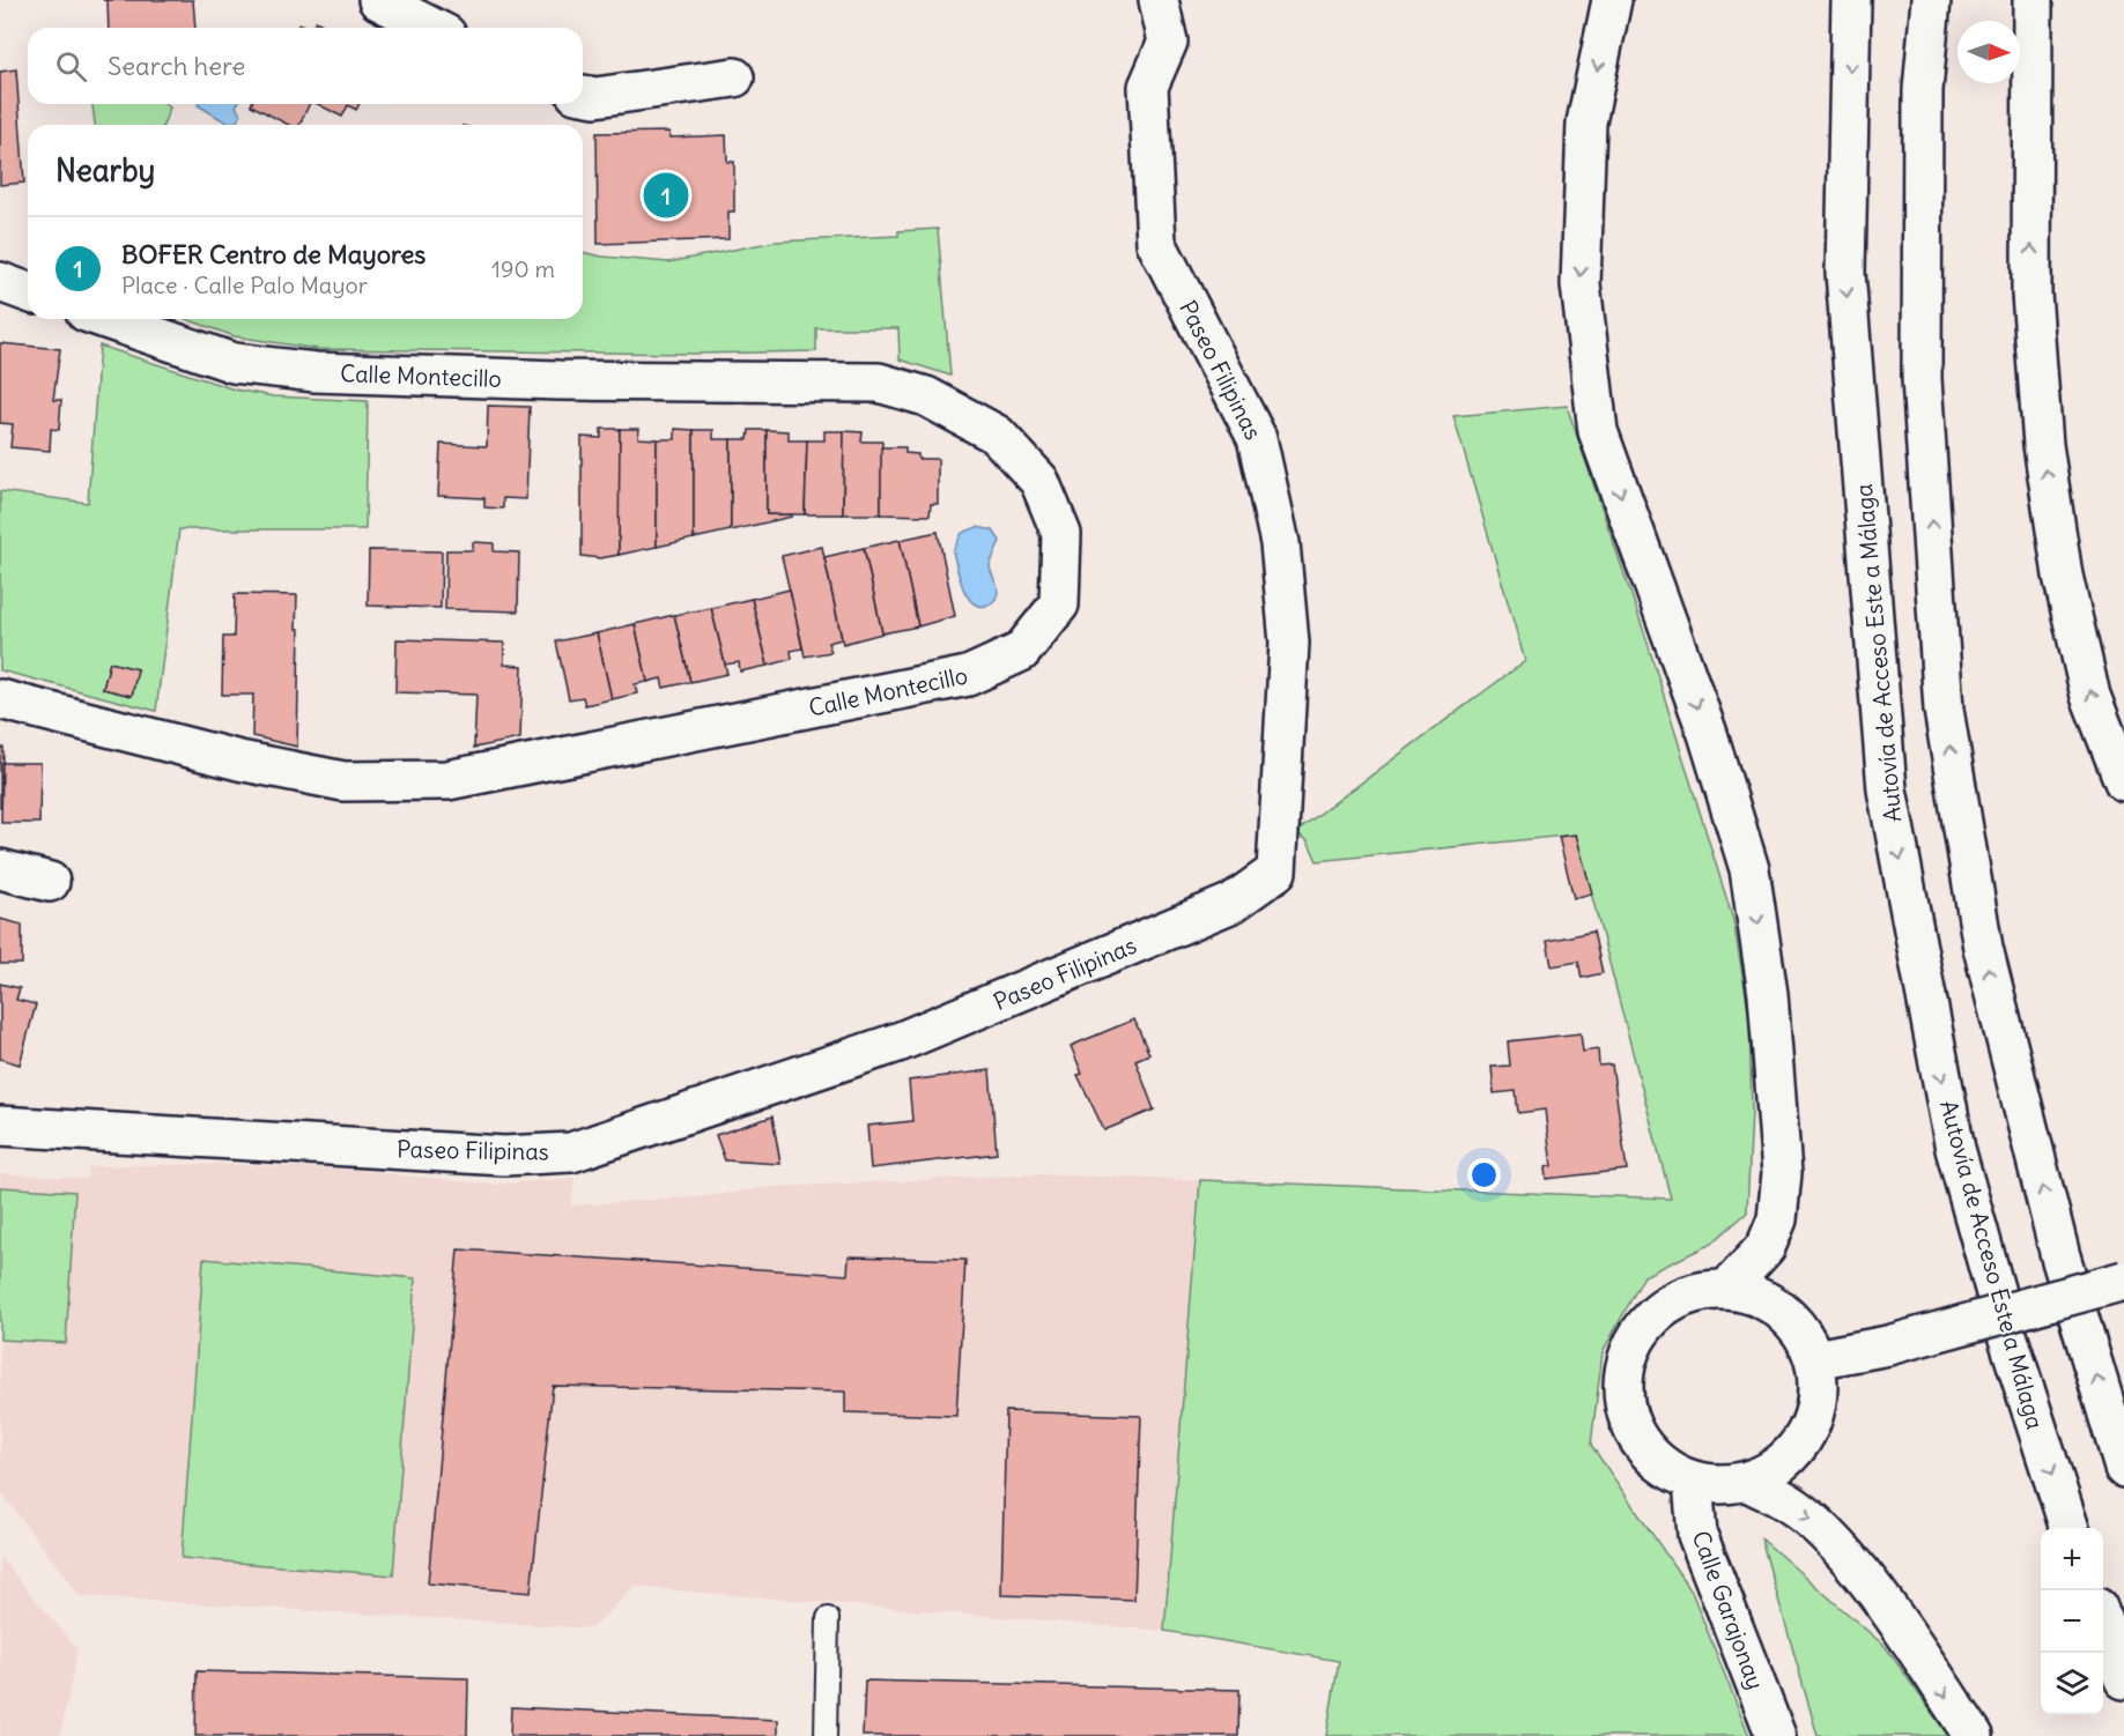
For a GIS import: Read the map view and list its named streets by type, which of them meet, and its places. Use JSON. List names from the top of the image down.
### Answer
{
  "streets": {
    "main road": [
      "Paseo Filipinas",
      "Calle Montecillo",
      "Autovía de Acceso Este a Málaga",
      "Calle Garajonay"
    ]
  },
  "north": "right",
  "page": {
    "search": "Search here",
    "heading": "Nearby",
    "pins": "1",
    "list": [
      {
        "mark": "1",
        "name": "BOFER Centro de Mayores",
        "note": "Place · Calle Palo Mayor",
        "value": "190 m"
      }
    ],
    "map_buttons": ["+", "−"]
  }
}
